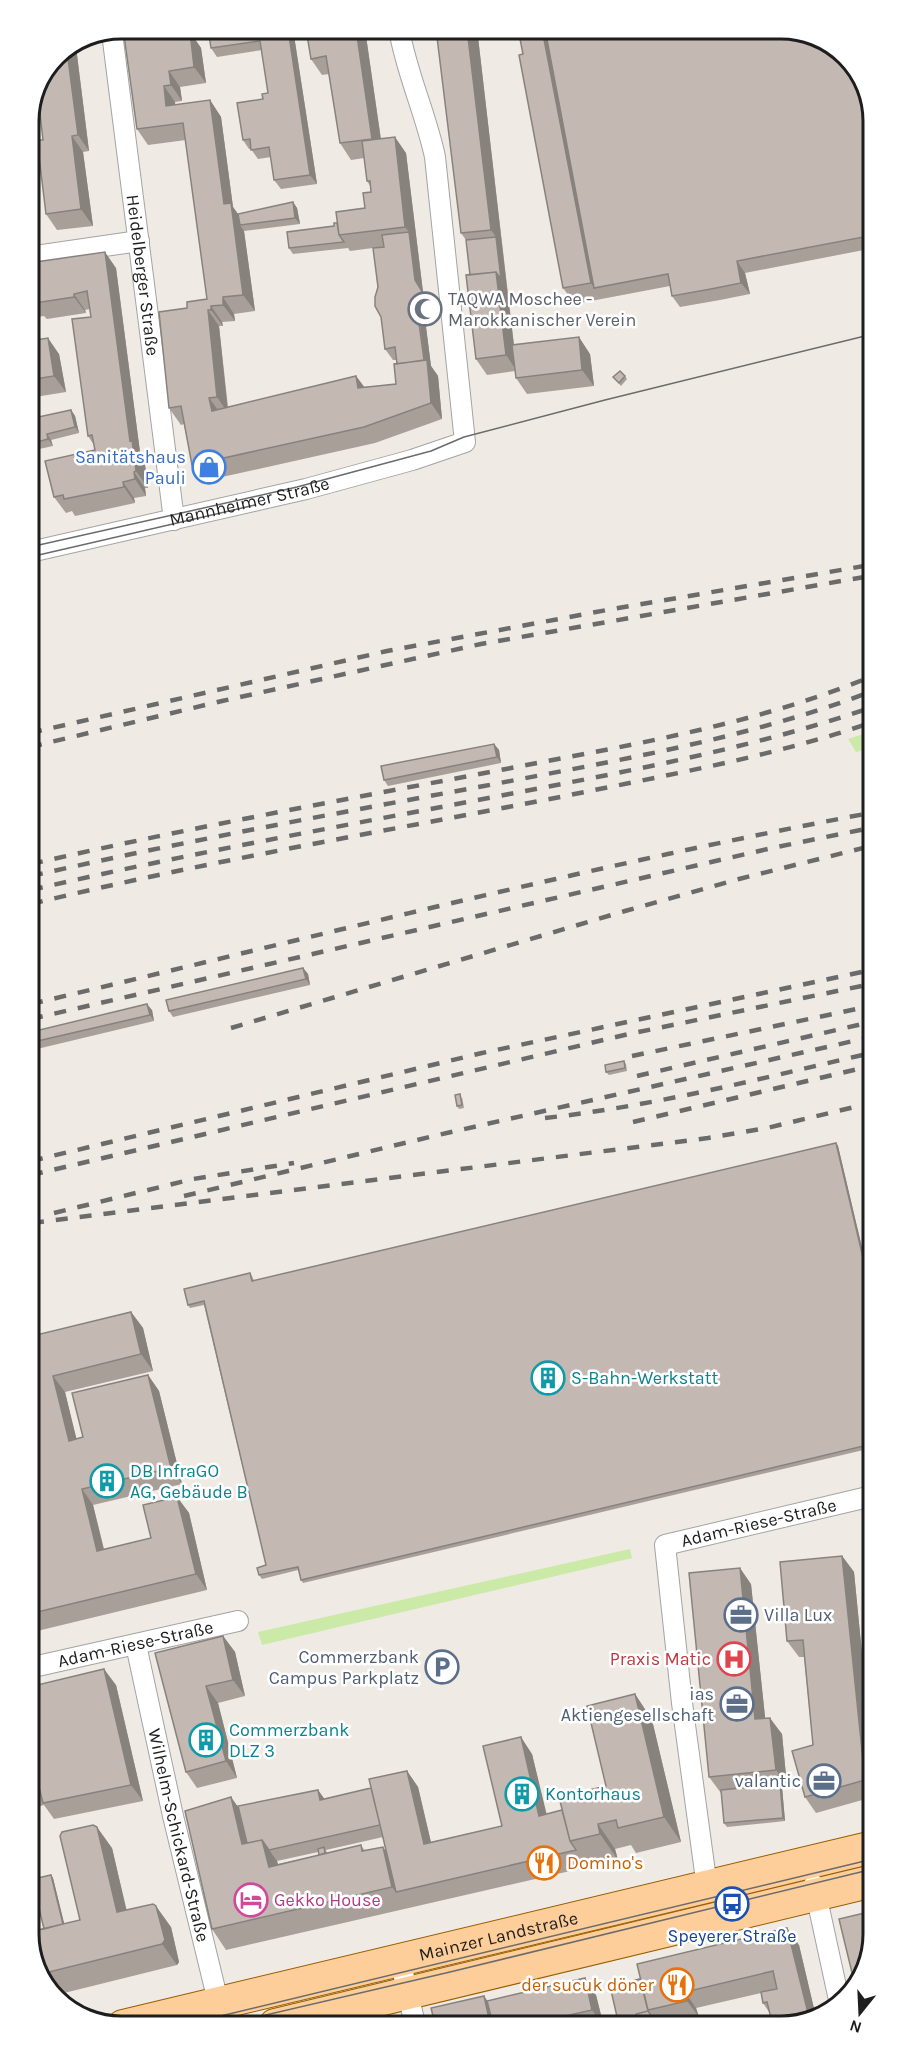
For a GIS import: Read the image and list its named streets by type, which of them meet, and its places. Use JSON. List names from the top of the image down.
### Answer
{
  "streets": {
    "main road": ["Mainzer Landstraße"],
    "street": [
      "Heidelberger Straße",
      "Mannheimer Straße",
      "Adam-Riese-Straße",
      "Wilhelm-Schickard-Straße"
    ]
  },
  "crossings": [
    ["Heidelberger Straße", "Mannheimer Straße"],
    ["Adam-Riese-Straße", "Wilhelm-Schickard-Straße"],
    ["Adam-Riese-Straße", "Mainzer Landstraße"],
    ["Wilhelm-Schickard-Straße", "Mainzer Landstraße"]
  ],
  "places": {
    "mosque": ["TAQWA Moschee - Marokkanischer Verein"],
    "shop": ["Sanitätshaus Pauli"],
    "building": [
      "S-Bahn-Werkstatt",
      "DB InfraGO AG, Gebäude B",
      "Commerzbank DLZ 3",
      "Kontorhaus"
    ],
    "office": ["Villa Lux", "ias Aktiengesellschaft", "valantic"],
    "hospital": ["Praxis Matic"],
    "parking": ["Commerzbank Campus Parkplatz"],
    "restaurant": ["Domino's", "der sucuk döner"],
    "hotel": ["Gekko House"],
    "bus stop": ["Speyerer Straße"]
  },
  "north": "bottom"
}
